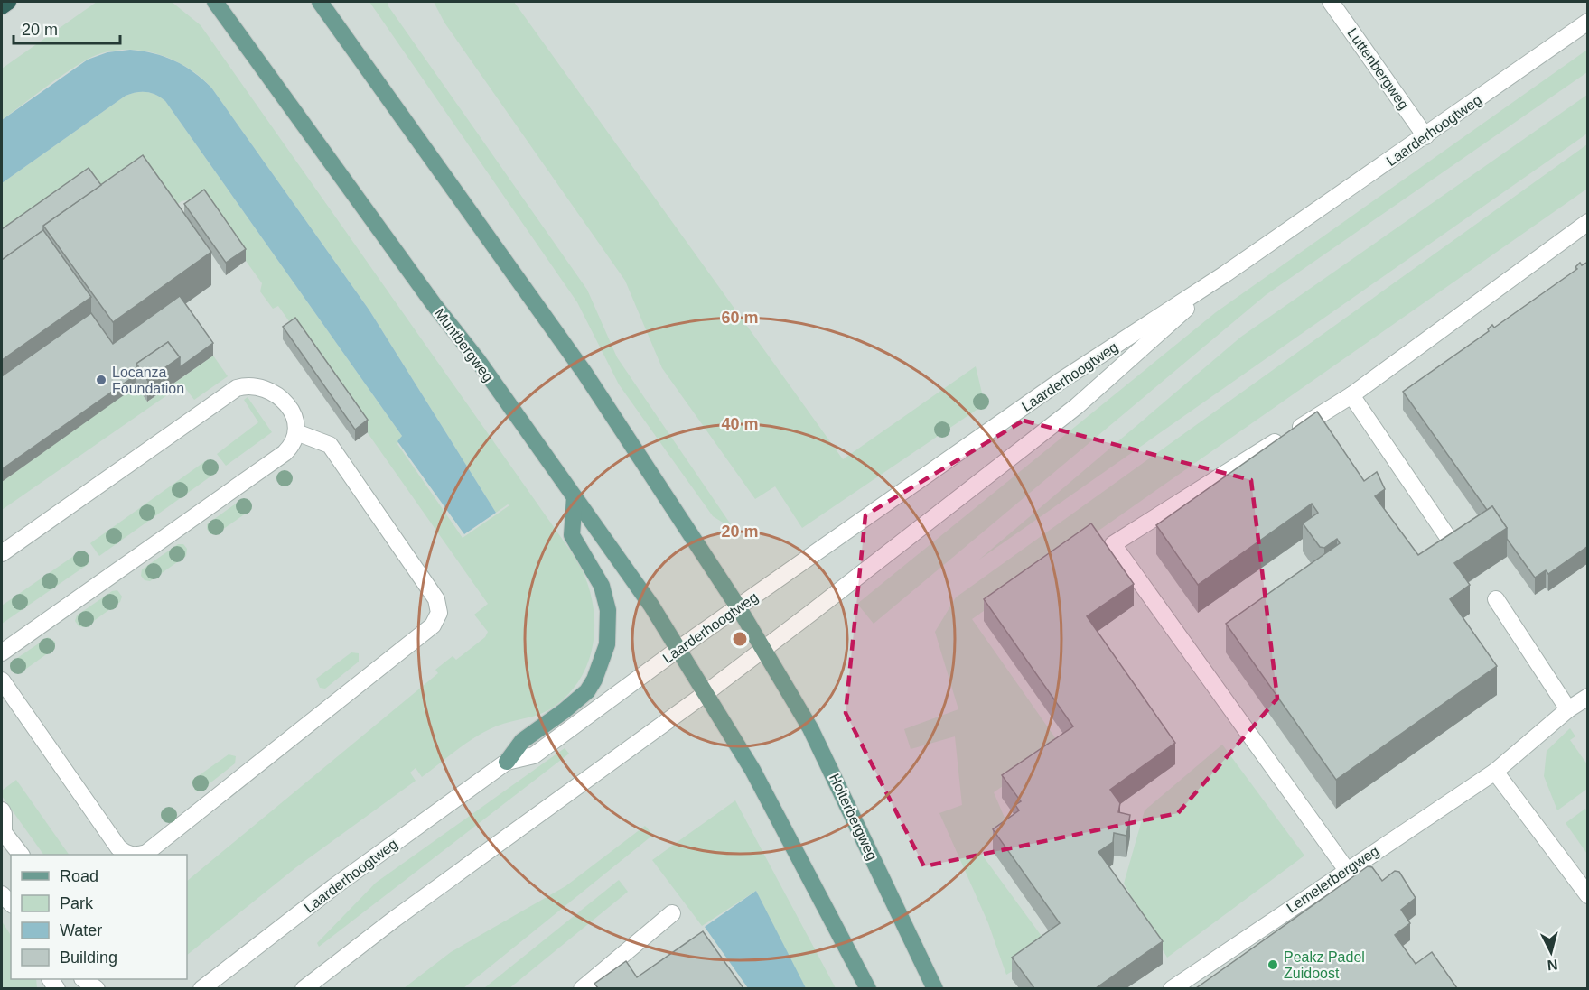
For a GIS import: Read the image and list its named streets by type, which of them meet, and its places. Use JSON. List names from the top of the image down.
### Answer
{
  "streets": {
    "main road": ["Muntbergweg", "Holterbergweg"],
    "street": ["Luttenbergweg", "Laarderhoogtweg", "Lemelerbergweg"]
  },
  "crossings": [
    ["Luttenbergweg", "Laarderhoogtweg"],
    ["Laarderhoogtweg", "Muntbergweg"],
    ["Laarderhoogtweg", "Holterbergweg"]
  ],
  "places": ["Locanza Foundation", "Peakz Padel Zuidoost"],
  "legend": [
    "Road",
    "Park",
    "Water",
    "Building"
  ],
  "scale_bar": "20 m",
  "north": "bottom",
  "rings": ["60 m", "40 m", "20 m"]
}
